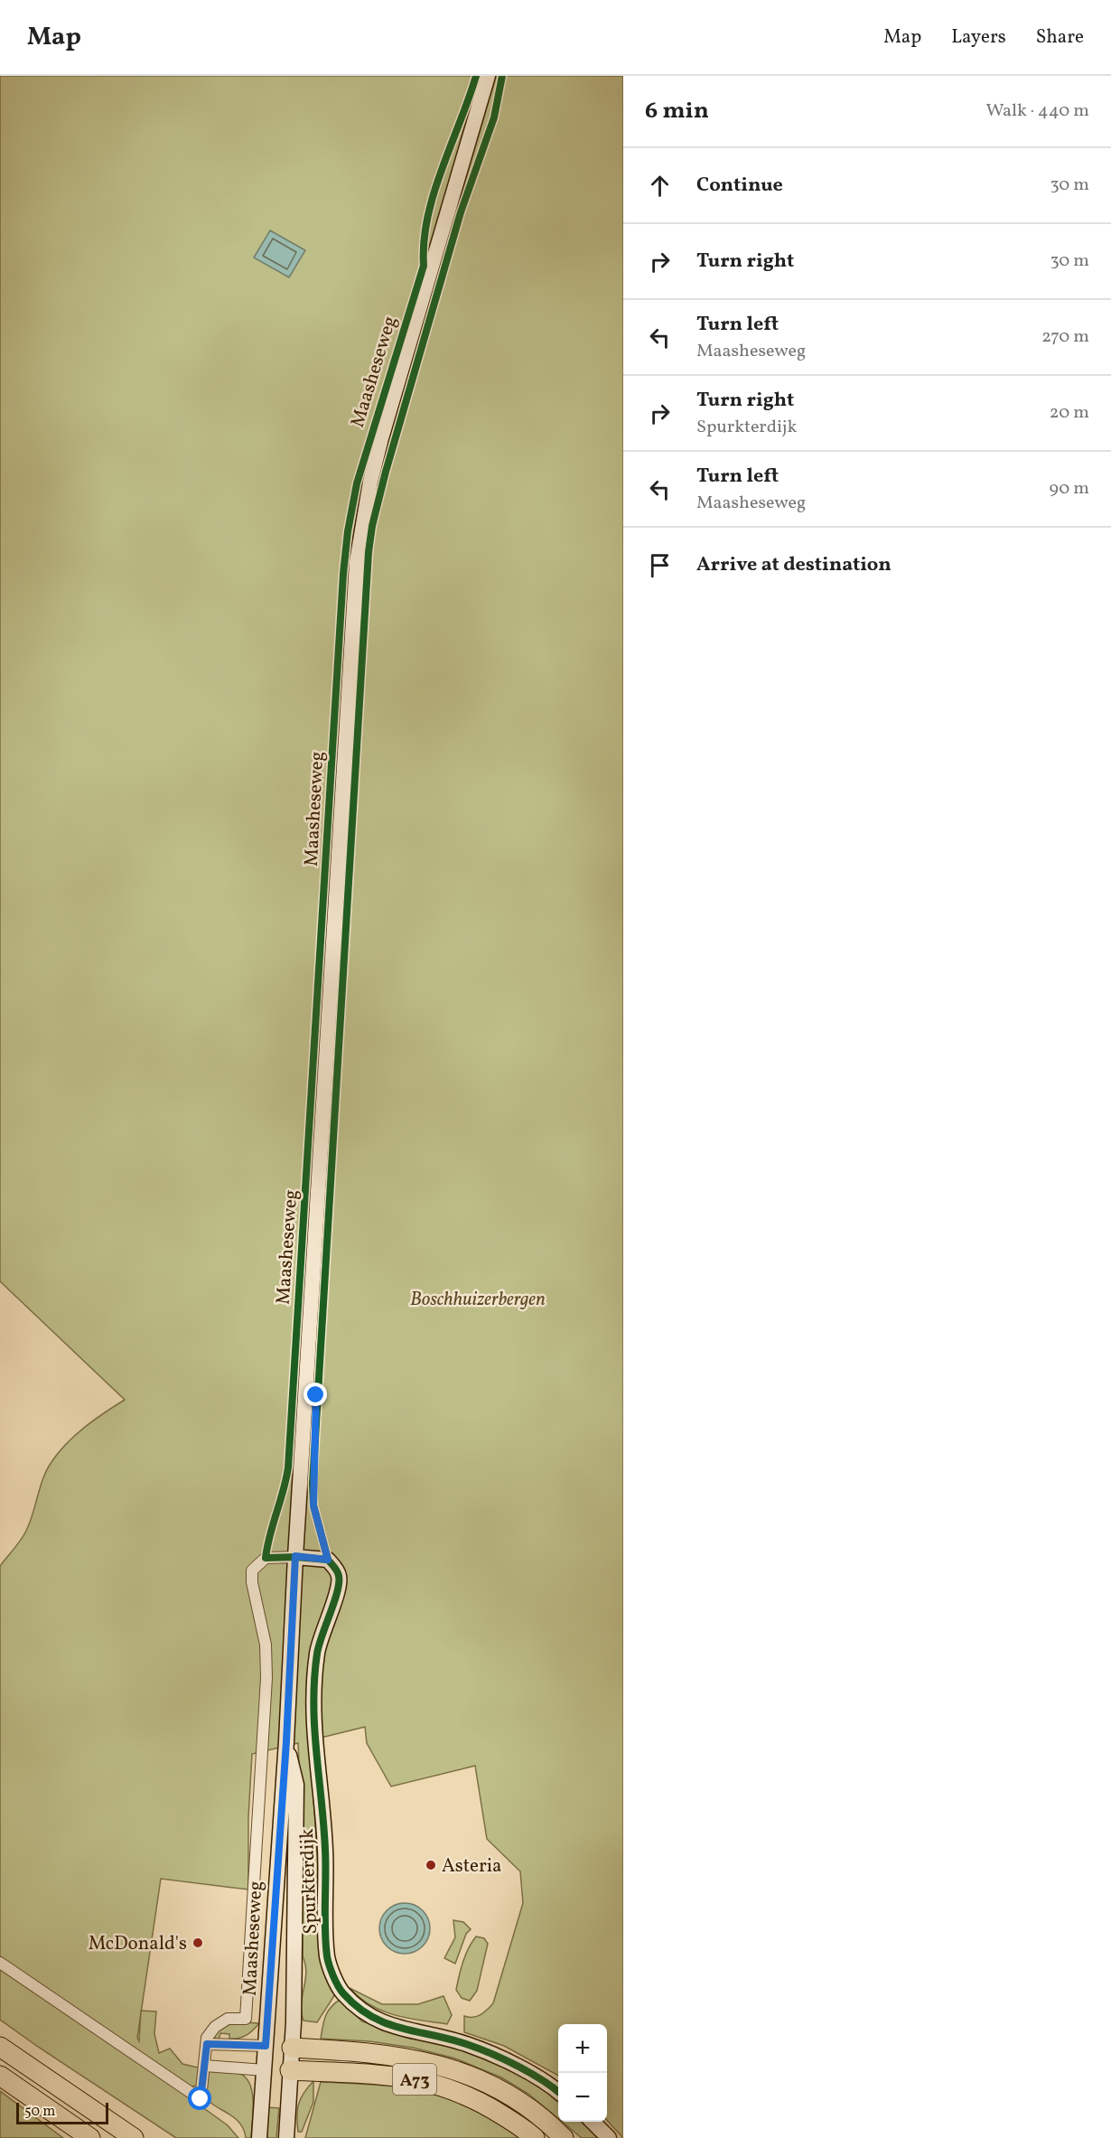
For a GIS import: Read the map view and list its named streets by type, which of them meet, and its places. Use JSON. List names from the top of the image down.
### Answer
{
  "streets": {
    "highway": ["A73"],
    "main road": ["Maasheseweg", "Spurkterdijk"]
  },
  "crossings": [
    ["Maasheseweg", "Spurkterdijk"],
    ["Maasheseweg", "A73"]
  ],
  "parks": ["Boschhuizerbergen"],
  "places": ["Asteria", "McDonald's"],
  "scale_bar": "50 m",
  "page": {
    "header": "Map",
    "nav": ["Map", "Layers", "Share"],
    "heading": ["6 min", "Walk · 440 m"],
    "list": [
      ["Continue", "30 m"],
      ["Turn right", "30 m"],
      ["Turn left", "Maasheseweg", "270 m"],
      ["Turn right", "Spurkterdijk", "20 m"],
      ["Turn left", "Maasheseweg", "90 m"],
      "Arrive at destination"
    ],
    "map_buttons": ["+", "−"],
    "scale": "50 m"
  }
}
